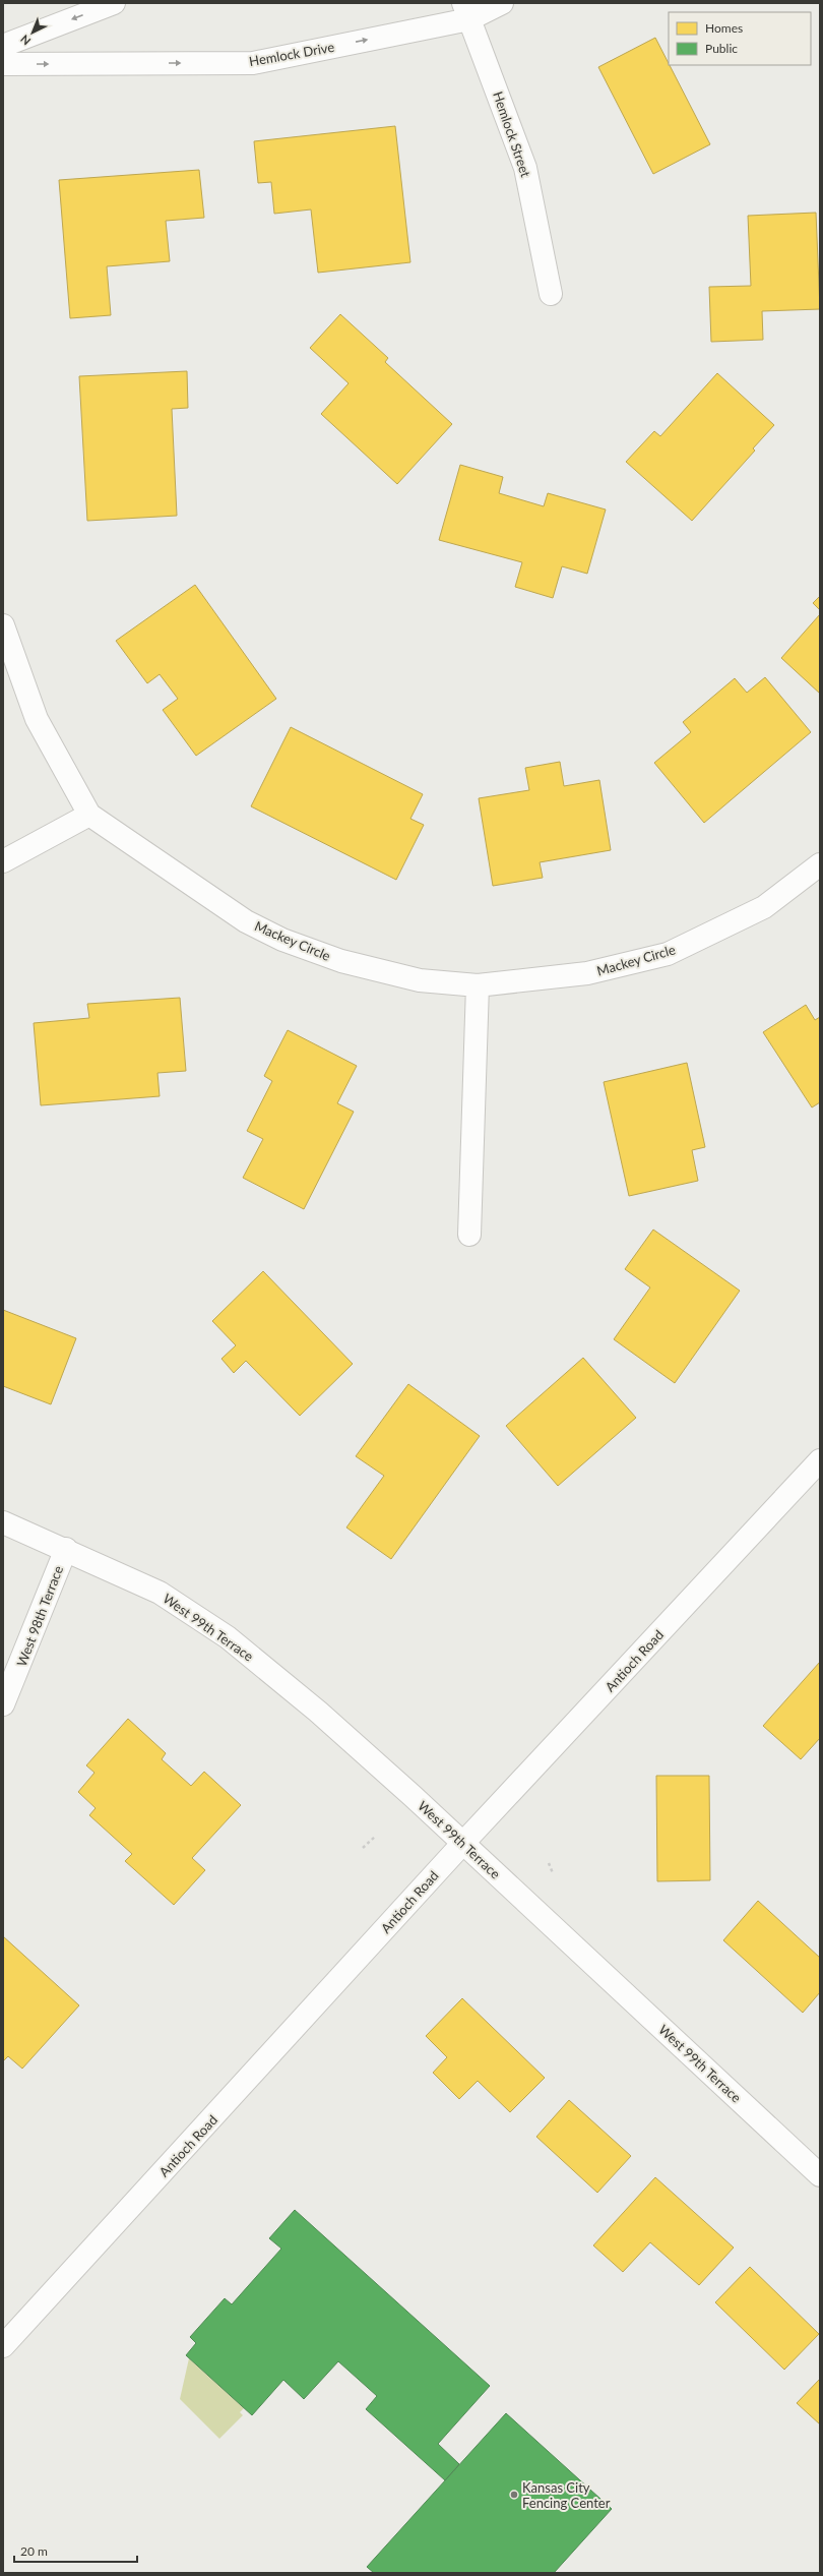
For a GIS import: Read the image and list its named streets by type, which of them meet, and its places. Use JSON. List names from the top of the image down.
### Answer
{
  "streets": {
    "street": [
      "Hemlock Drive",
      "Hemlock Street",
      "Mackey Circle",
      "West 98th Terrace",
      "West 99th Terrace",
      "Antioch Road"
    ]
  },
  "crossings": [
    ["Hemlock Drive", "Hemlock Street"],
    ["West 98th Terrace", "West 99th Terrace"],
    ["West 99th Terrace", "Antioch Road"]
  ],
  "one_way": ["Hemlock Drive"],
  "places": ["Kansas City Fencing Center"],
  "legend": ["Homes", "Public"],
  "scale_bar": "20 m",
  "north": "bottom left"
}
